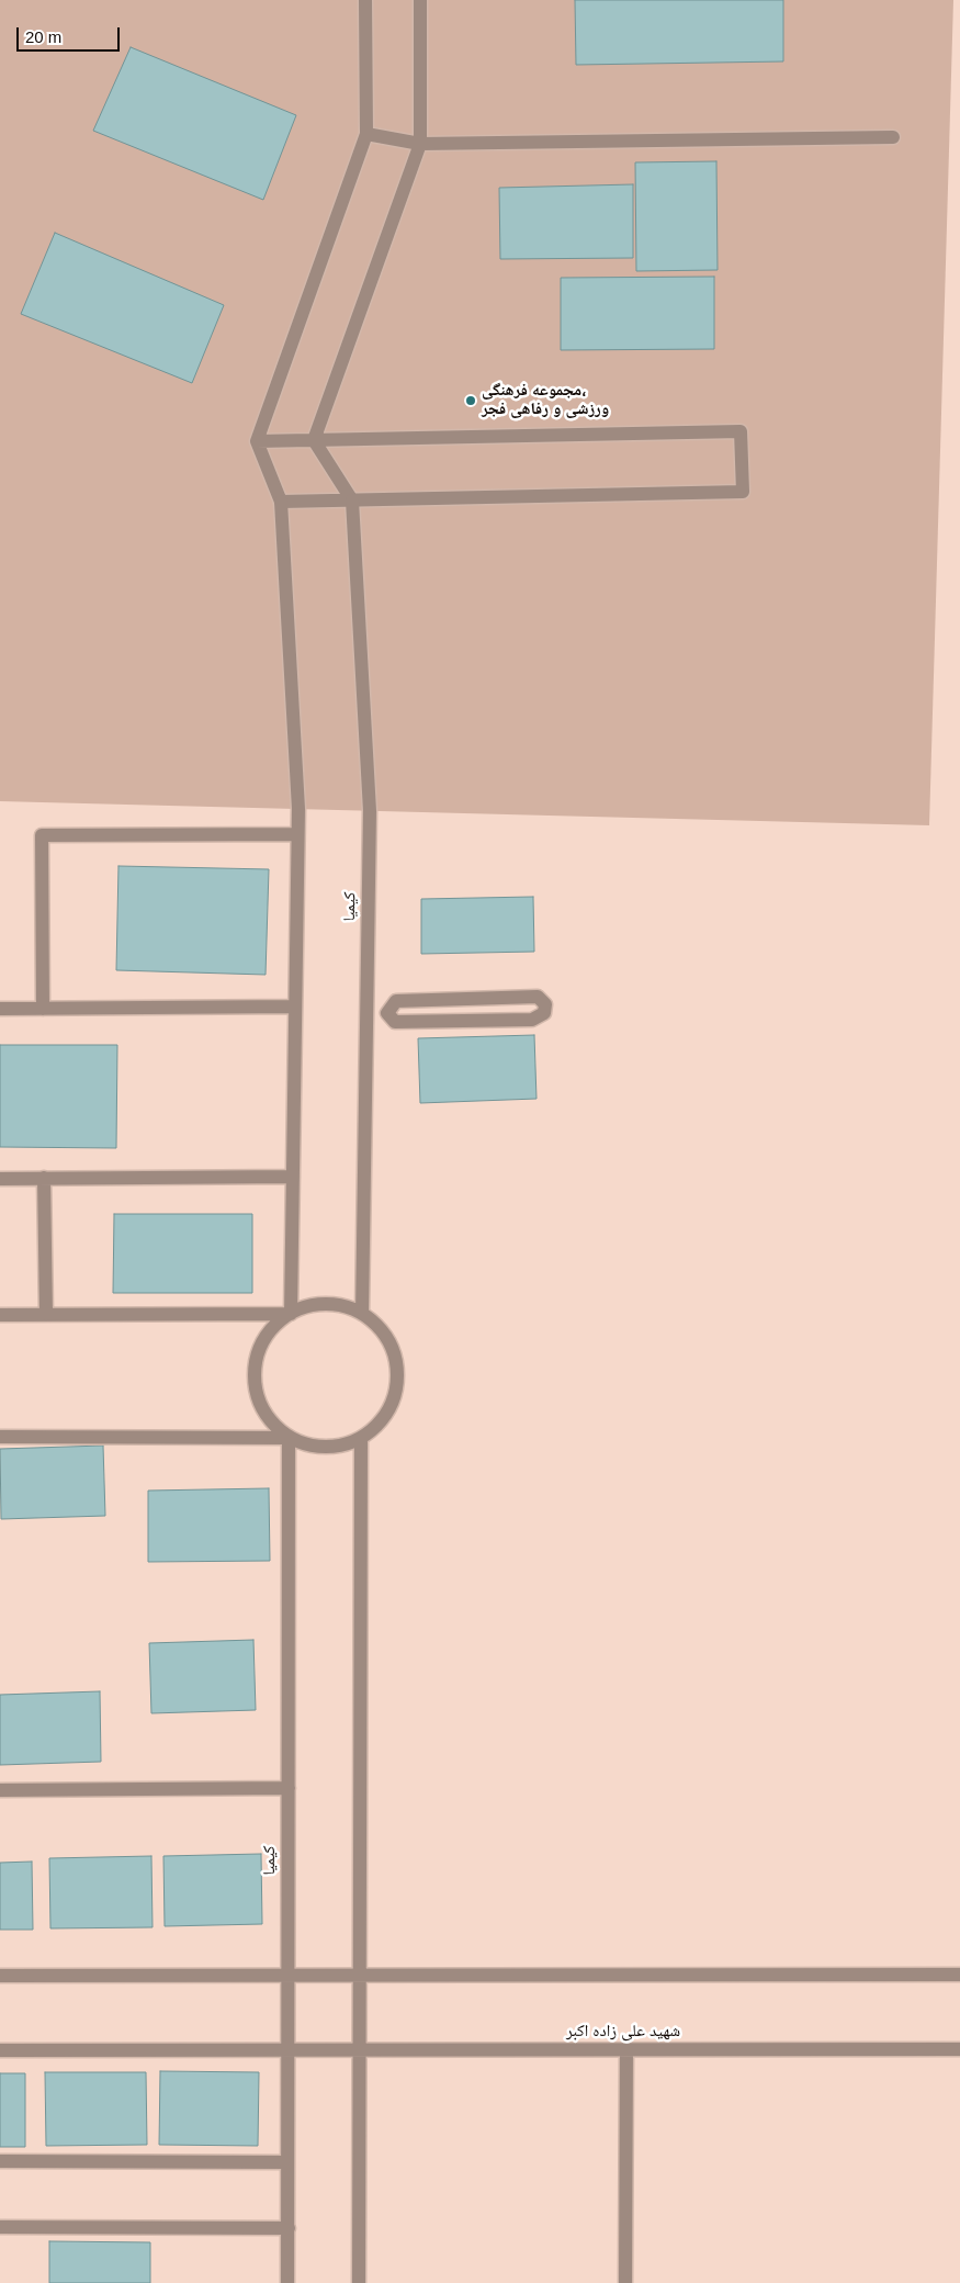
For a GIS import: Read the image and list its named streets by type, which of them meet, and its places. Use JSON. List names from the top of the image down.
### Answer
{
  "streets": {
    "street": ["کیمیا", "شهید علی زاده اکبر"]
  },
  "crossings": [
    ["کیمیا", "شهید علی زاده اکبر"]
  ],
  "places": ["مجموعه فرهنگی، ورزشی و رفاهی فجر"],
  "scale_bar": "20 m"
}
